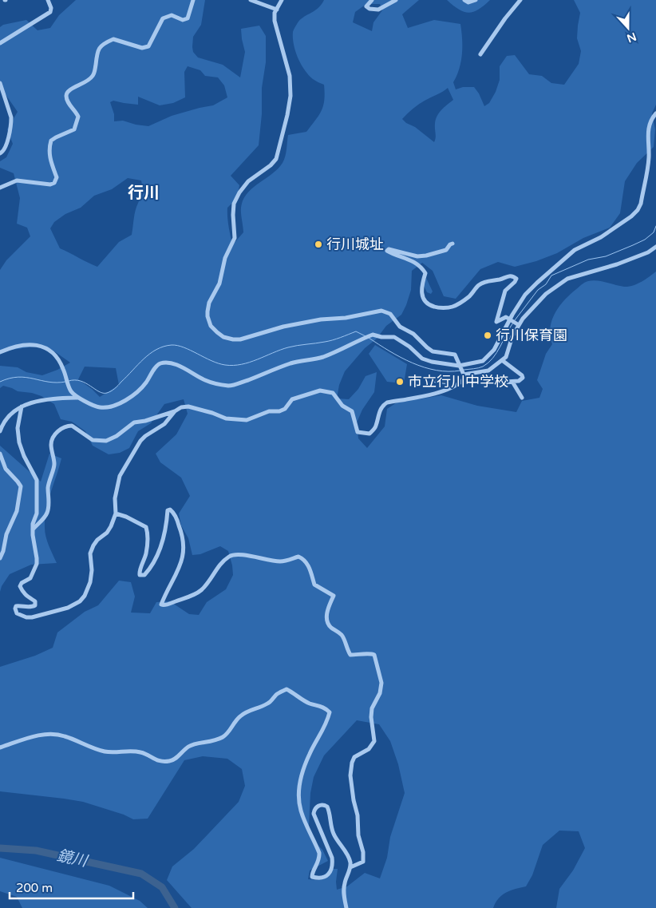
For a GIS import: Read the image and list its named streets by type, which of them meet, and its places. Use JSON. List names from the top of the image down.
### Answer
{
  "districts": ["行川"],
  "water": ["鏡川"],
  "places": ["行川城址", "行川保育園", "市立行川中学校"],
  "scale_bar": "200 m",
  "north": "bottom"
}
